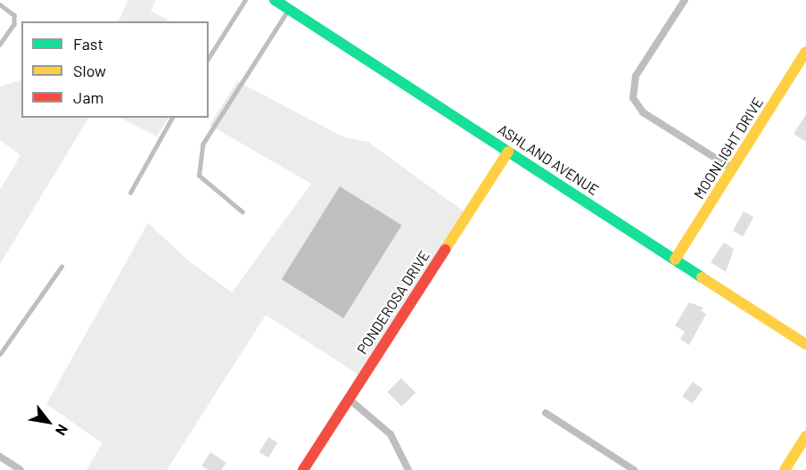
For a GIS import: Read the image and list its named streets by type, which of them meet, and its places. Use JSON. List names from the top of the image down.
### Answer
{
  "streets": {
    "street": ["MOONLIGHT DRIVE", "ASHLAND AVENUE", "PONDEROSA DRIVE"]
  },
  "crossings": [
    ["MOONLIGHT DRIVE", "ASHLAND AVENUE"],
    ["ASHLAND AVENUE", "PONDEROSA DRIVE"]
  ],
  "legend": ["Fast", "Slow", "Jam"],
  "north": "bottom right"
}
